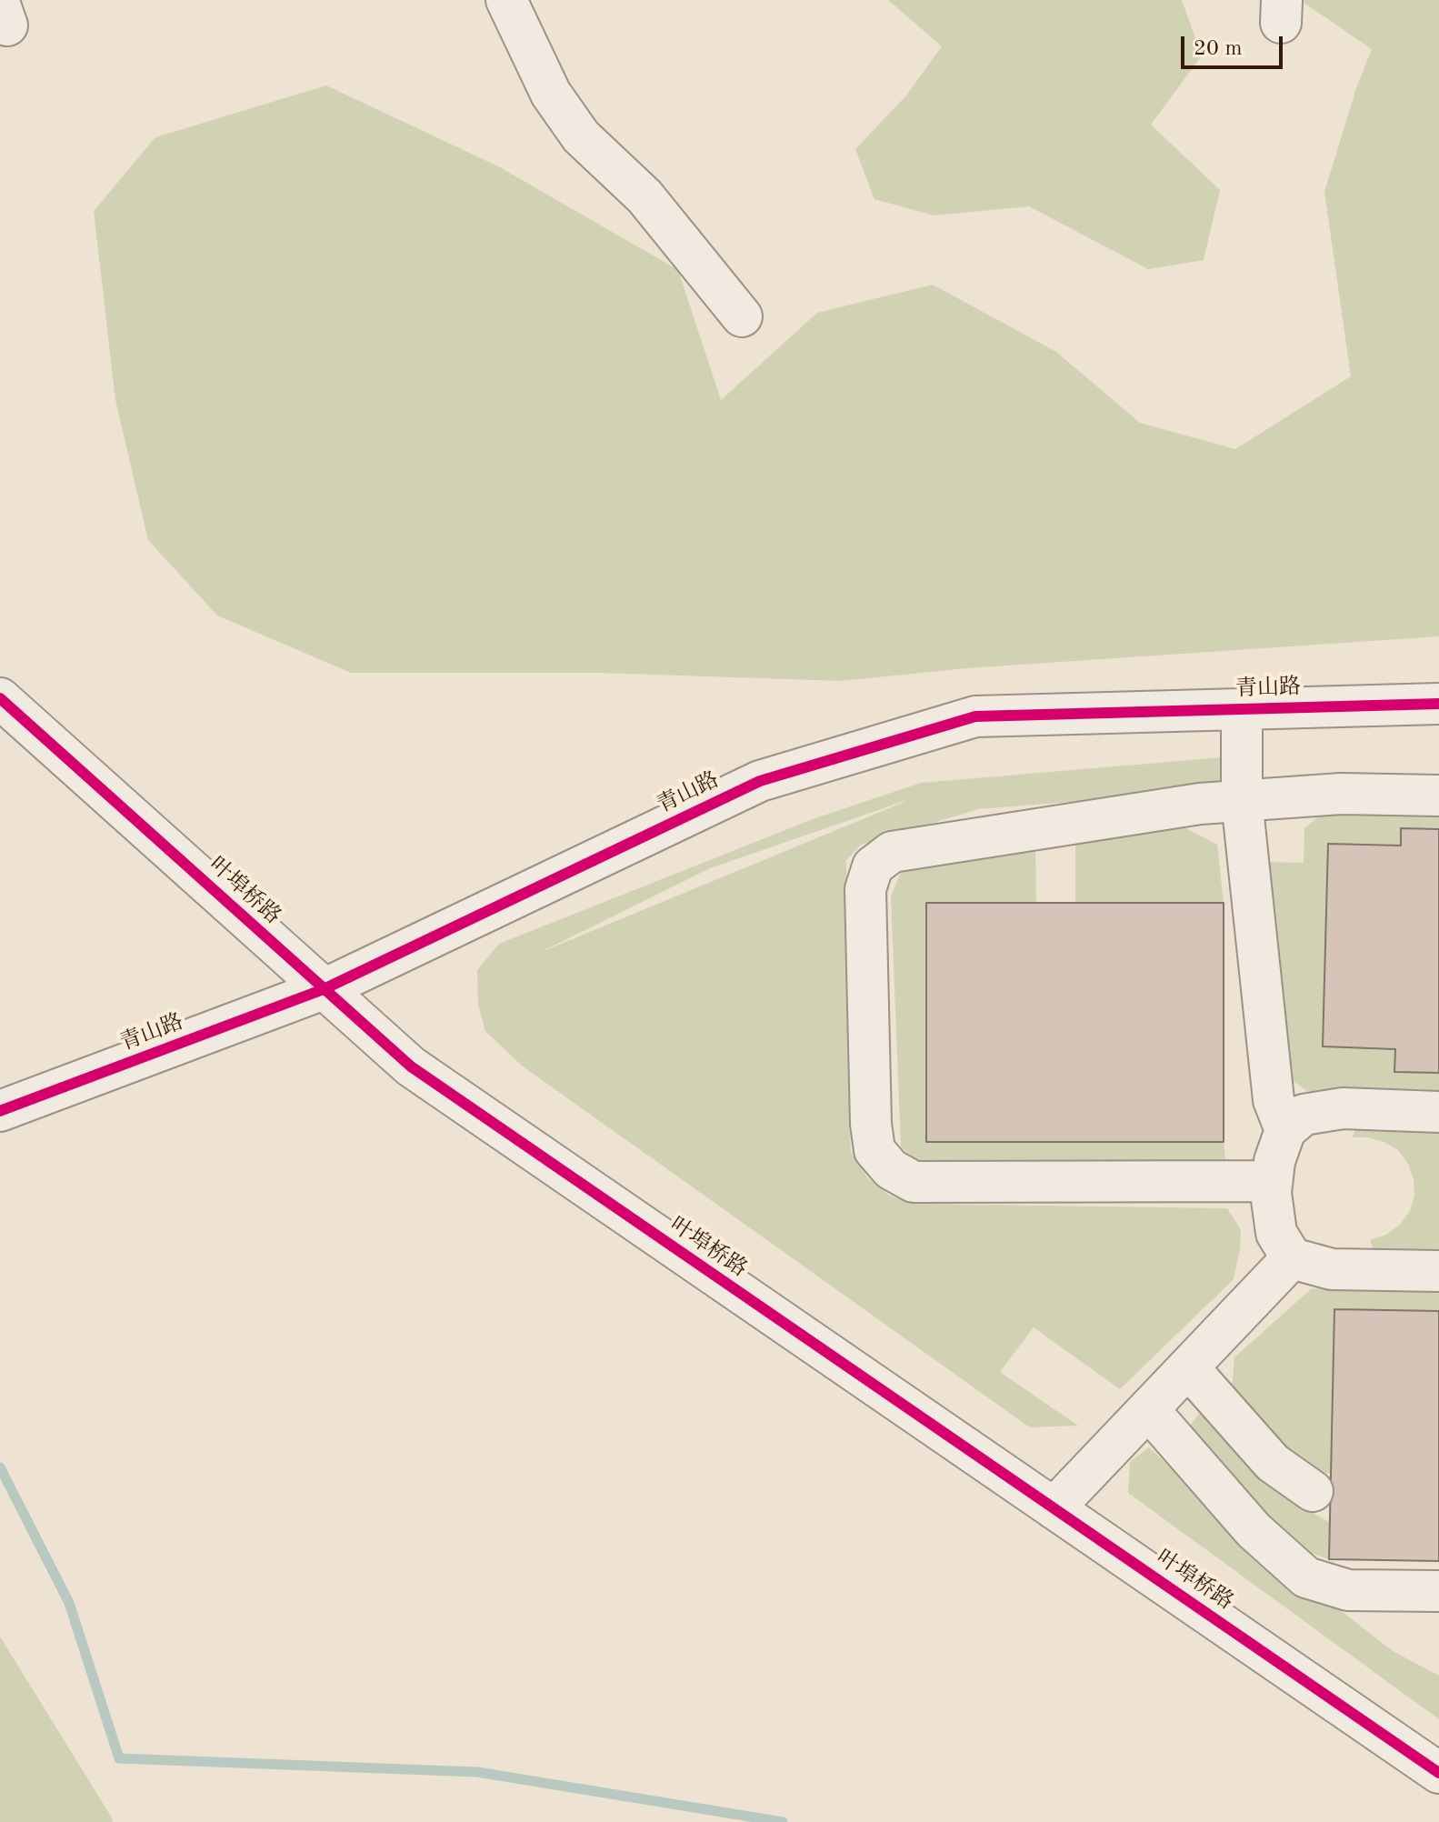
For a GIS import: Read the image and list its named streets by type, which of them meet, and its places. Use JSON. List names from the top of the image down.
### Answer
{
  "streets": {
    "street": ["青山路", "叶埠桥路"]
  },
  "crossings": [
    ["青山路", "叶埠桥路"]
  ],
  "scale_bar": "20 m"
}
